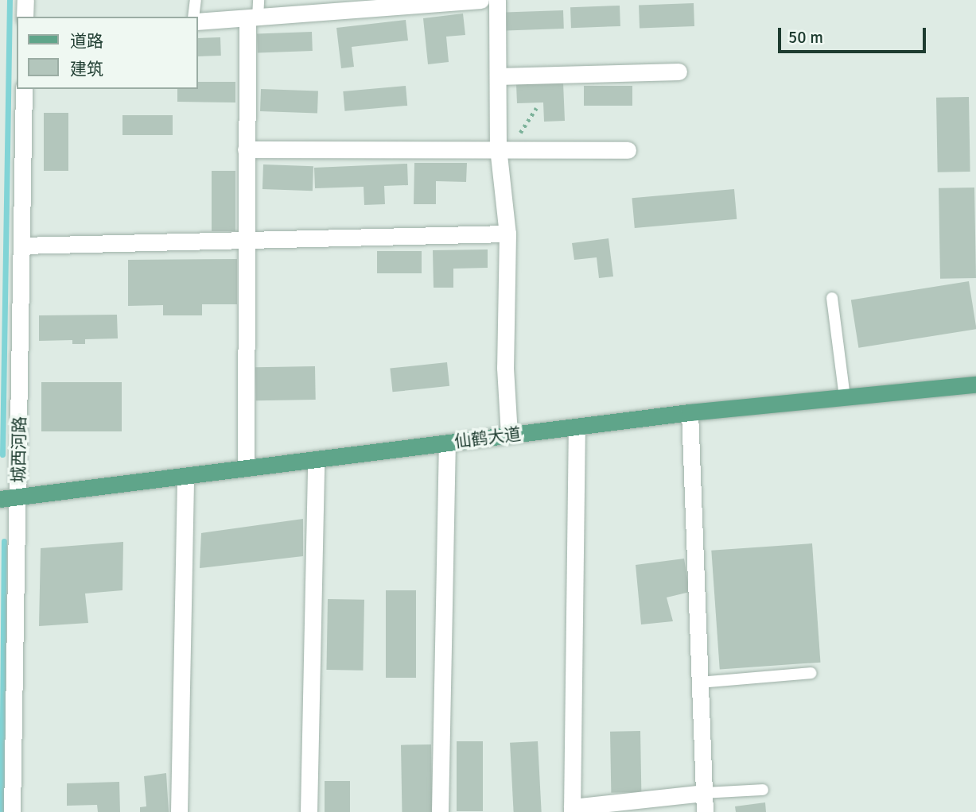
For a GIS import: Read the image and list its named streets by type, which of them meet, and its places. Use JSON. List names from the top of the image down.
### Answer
{
  "streets": {
    "main road": ["仙鹤大道"],
    "street": ["城西河路"]
  },
  "crossings": [
    ["仙鹤大道", "城西河路"]
  ],
  "legend": ["道路", "建筑"],
  "scale_bar": "50 m"
}
